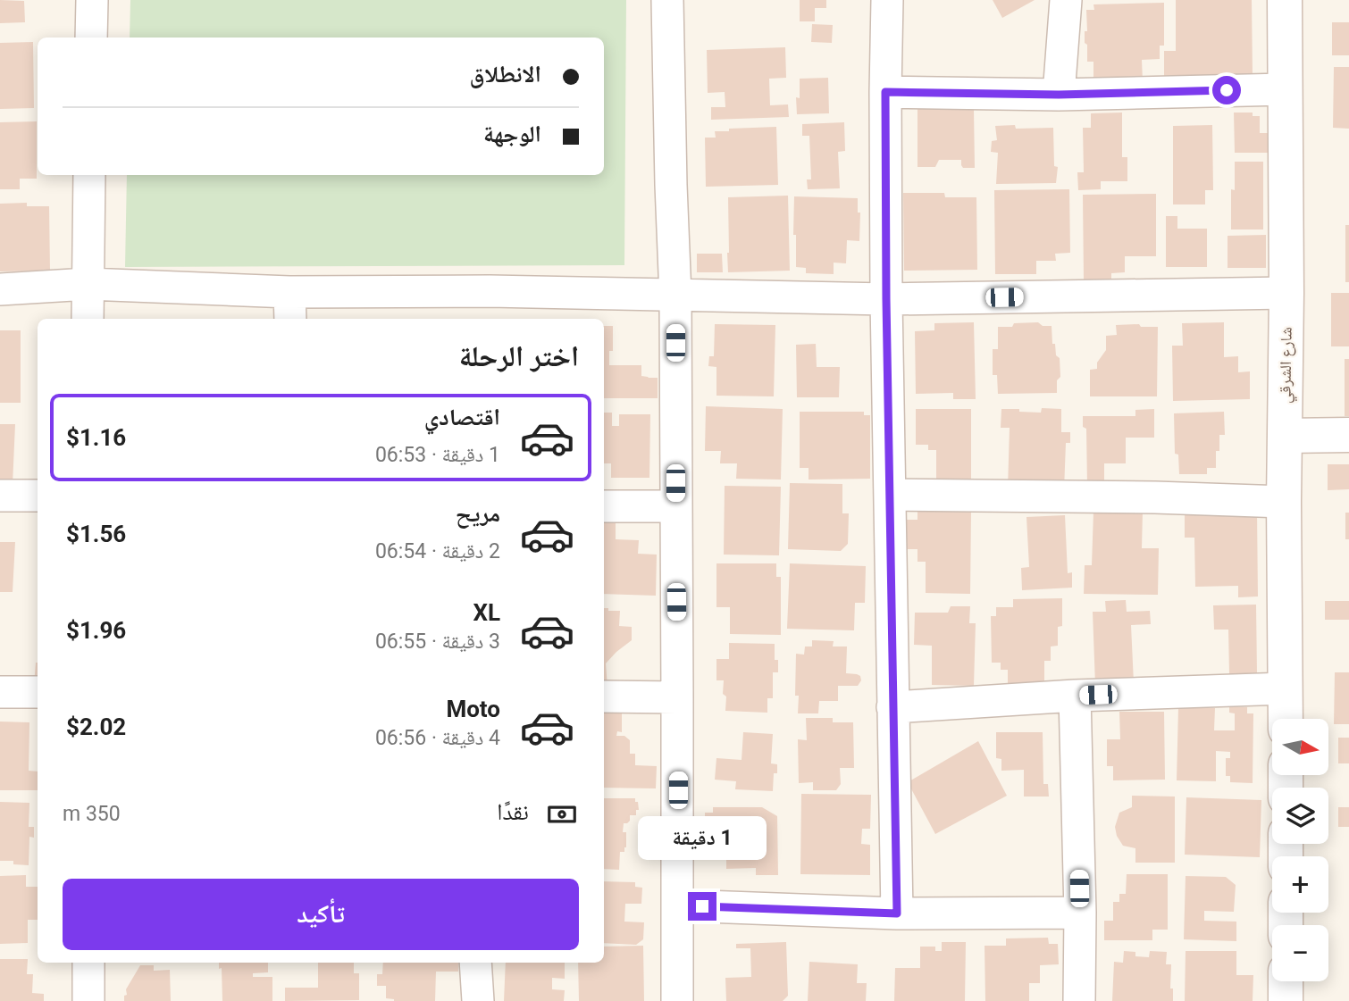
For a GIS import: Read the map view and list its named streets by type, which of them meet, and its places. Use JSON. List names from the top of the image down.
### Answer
{
  "streets": {
    "street": ["شارع الشرقي"]
  },
  "north": "right",
  "page": {
    "banner": ["الانطلاق", "الوجهة"],
    "heading": "اختر الرحلة",
    "list": [
      {
        "name": "اقتصادي",
        "note": "1 دقيقة · 06:53",
        "value": "$1.16"
      },
      {
        "name": "مريح",
        "note": "2 دقيقة · 06:54",
        "value": "$1.56"
      },
      {
        "name": "XL",
        "note": "3 دقيقة · 06:55",
        "value": "$1.96"
      },
      {
        "name": "Moto",
        "note": "4 دقيقة · 06:56",
        "value": "$2.02"
      }
    ],
    "map_buttons": ["+", "−"],
    "pay": ["نقدًا", "350 m"],
    "bubble": "1 دقيقة",
    "buttons": "تأكيد"
  }
}
